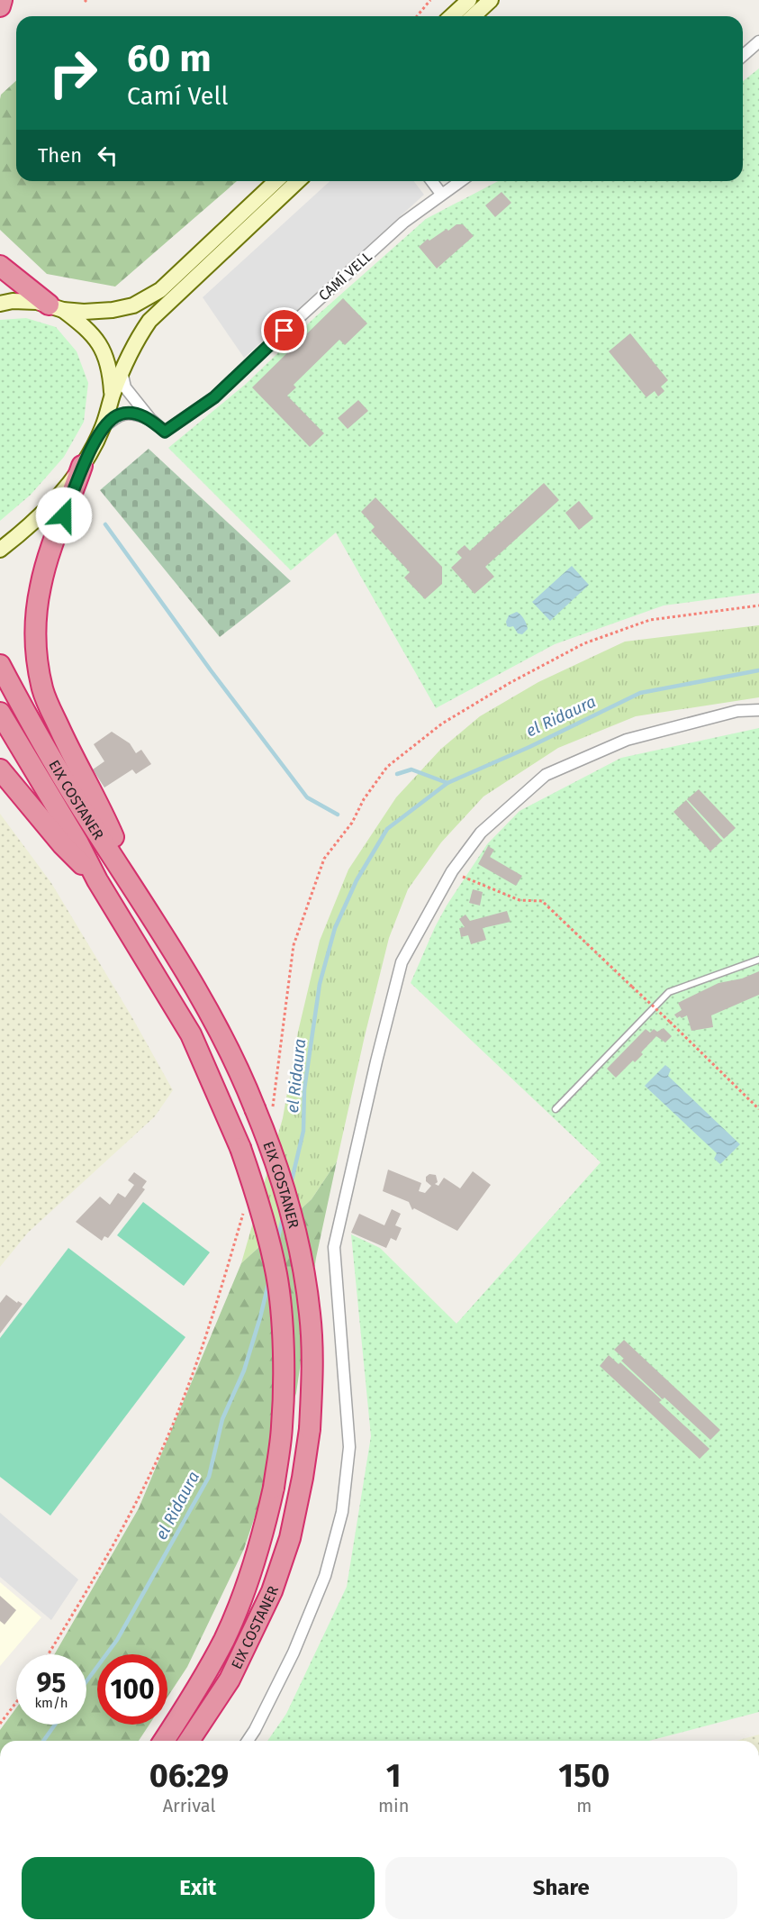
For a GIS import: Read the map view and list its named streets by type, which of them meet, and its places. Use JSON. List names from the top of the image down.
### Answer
{
  "streets": {
    "highway": ["EIX COSTANER"],
    "street": ["CAMÍ VELL"]
  },
  "water": ["el Ridaura"],
  "page": {
    "turn": ["60 m", "Camí Vell"],
    "then": "Then",
    "speed": "95 km/h",
    "limit": "100",
    "eta": [
      "06:29",
      "Arrival",
      "1",
      "min",
      "150",
      "m"
    ],
    "buttons": ["Exit", "Share"]
  }
}
